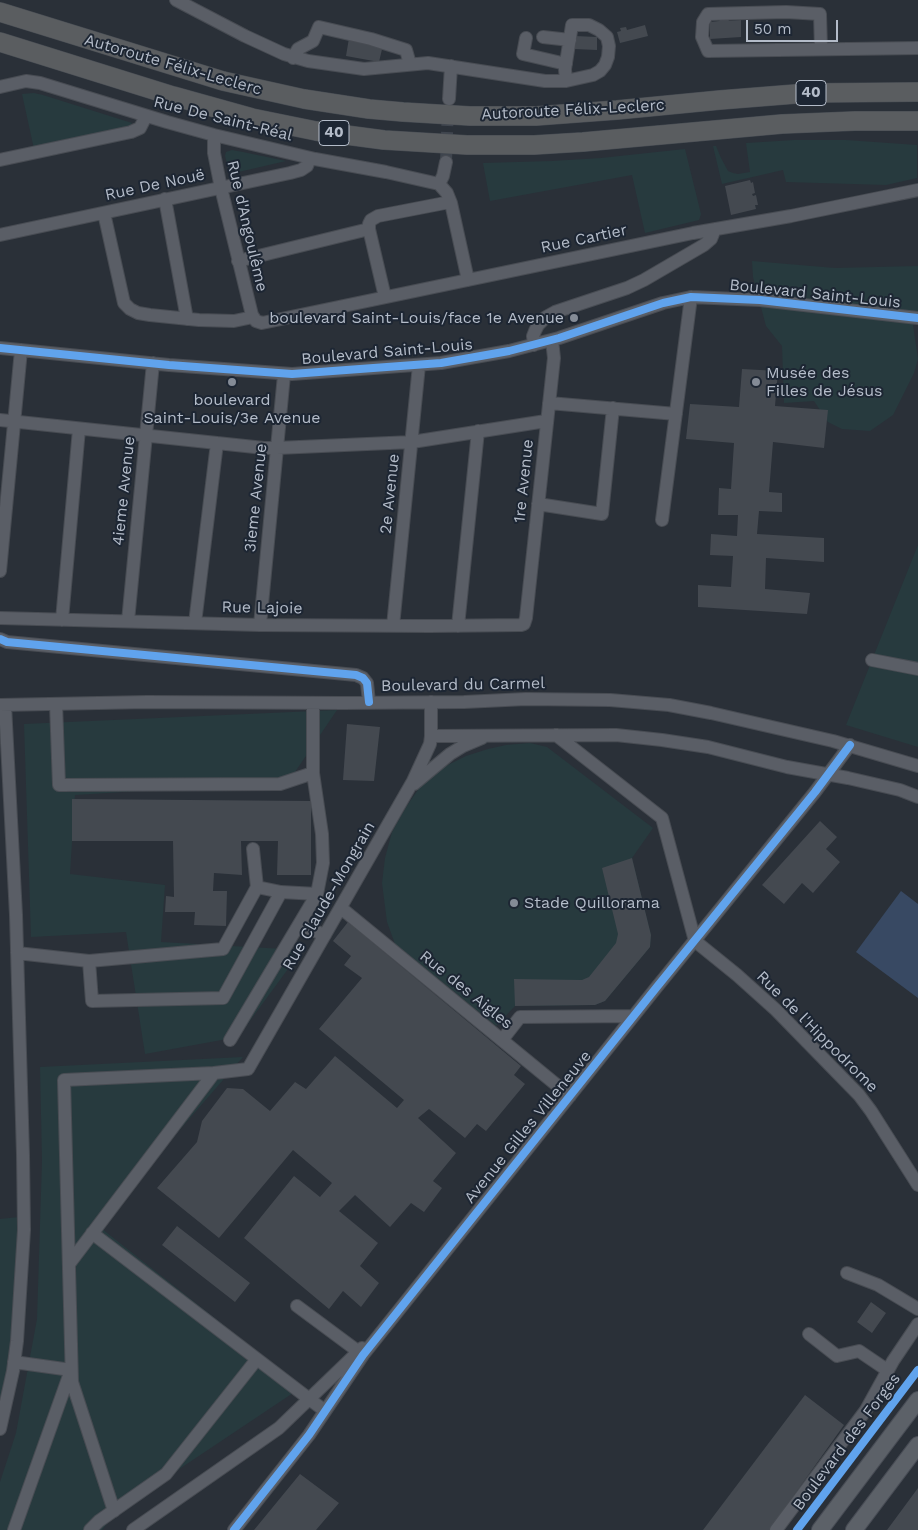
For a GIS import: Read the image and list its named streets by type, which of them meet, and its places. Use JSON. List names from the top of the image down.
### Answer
{
  "streets": {
    "highway": ["Autoroute Félix-Leclerc", "40"],
    "main road": ["Boulevard des Forges"],
    "street": [
      "Rue De Saint-Réal",
      "Rue De Nouë",
      "Rue d'Angoulême",
      "Rue Cartier",
      "Boulevard Saint-Louis",
      "1re Avenue",
      "4ieme Avenue",
      "2e Avenue",
      "3ieme Avenue",
      "Rue Lajoie",
      "Boulevard du Carmel",
      "Rue Claude-Mongrain",
      "Rue des Aigles",
      "Rue de l'Hippodrome",
      "Avenue Gilles Villeneuve"
    ]
  },
  "crossings": [
    ["Rue De Saint-Réal", "Rue De Nouë"],
    ["Rue De Saint-Réal", "Rue d'Angoulême"],
    ["Rue De Nouë", "Rue d'Angoulême"],
    ["Rue De Nouë", "Rue Cartier"],
    ["Rue d'Angoulême", "Rue Cartier"],
    ["Boulevard Saint-Louis", "1re Avenue"],
    ["Boulevard Saint-Louis", "4ieme Avenue"],
    ["Boulevard Saint-Louis", "2e Avenue"],
    ["Boulevard Saint-Louis", "3ieme Avenue"],
    ["1re Avenue", "Rue Lajoie"],
    ["4ieme Avenue", "Rue Lajoie"],
    ["2e Avenue", "Rue Lajoie"],
    ["3ieme Avenue", "Rue Lajoie"],
    ["Boulevard du Carmel", "Rue Claude-Mongrain"],
    ["Boulevard du Carmel", "Avenue Gilles Villeneuve"],
    ["Rue Claude-Mongrain", "Rue des Aigles"],
    ["Rue des Aigles", "Avenue Gilles Villeneuve"],
    ["Rue de l'Hippodrome", "Avenue Gilles Villeneuve"]
  ],
  "places": [
    "boulevard Saint-Louis/face 1e Avenue",
    "boulevard Saint-Louis/3e Avenue",
    "Musée des Filles de Jésus",
    "Stade Quillorama"
  ],
  "scale_bar": "50 m"
}
